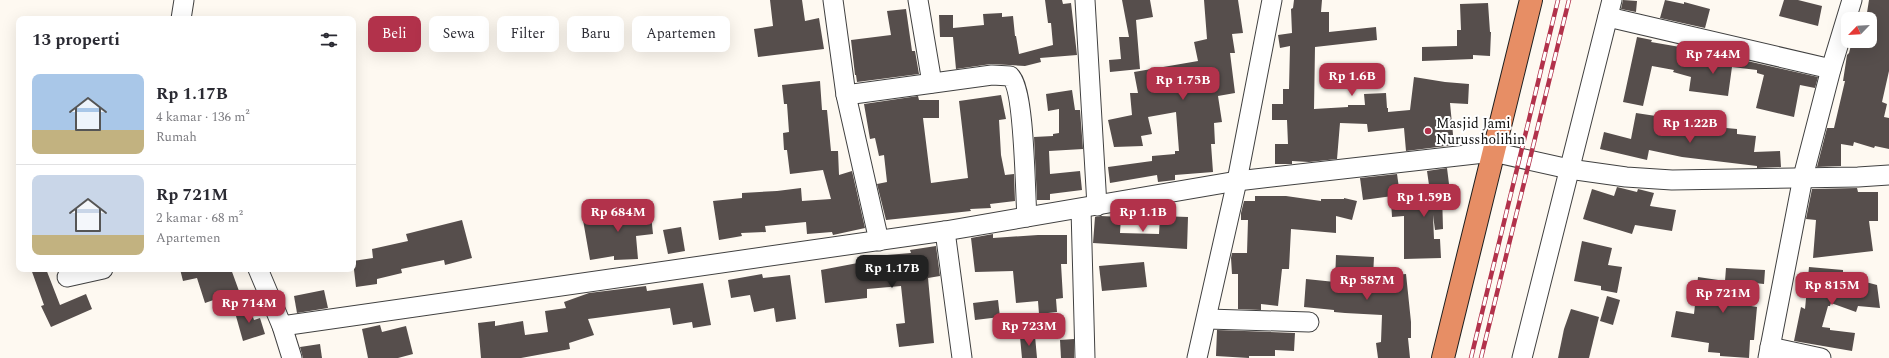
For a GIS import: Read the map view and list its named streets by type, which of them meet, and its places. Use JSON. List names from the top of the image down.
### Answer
{
  "places": ["Masjid Jami Nurussholihin"],
  "north": "bottom left",
  "page": {
    "chip": [
      "Beli",
      "Sewa",
      "Filter",
      "Baru",
      "Apartemen"
    ],
    "heading": "13 properti",
    "price": [
      "Rp 744M",
      "Rp 1.6B",
      "Rp 1.75B",
      "Rp 1.22B",
      "Rp 1.59B",
      "Rp 684M",
      "Rp 1.1B",
      "Rp 1.17B",
      "Rp 587M",
      "Rp 815M",
      "Rp 721M",
      "Rp 714M",
      "Rp 723M"
    ],
    "list": [
      {
        "name": "Rp 1.17B",
        "note": "4 kamar · 136 m² · Rumah"
      },
      {
        "name": "Rp 721M",
        "note": "2 kamar · 68 m² · Apartemen"
      }
    ]
  }
}
